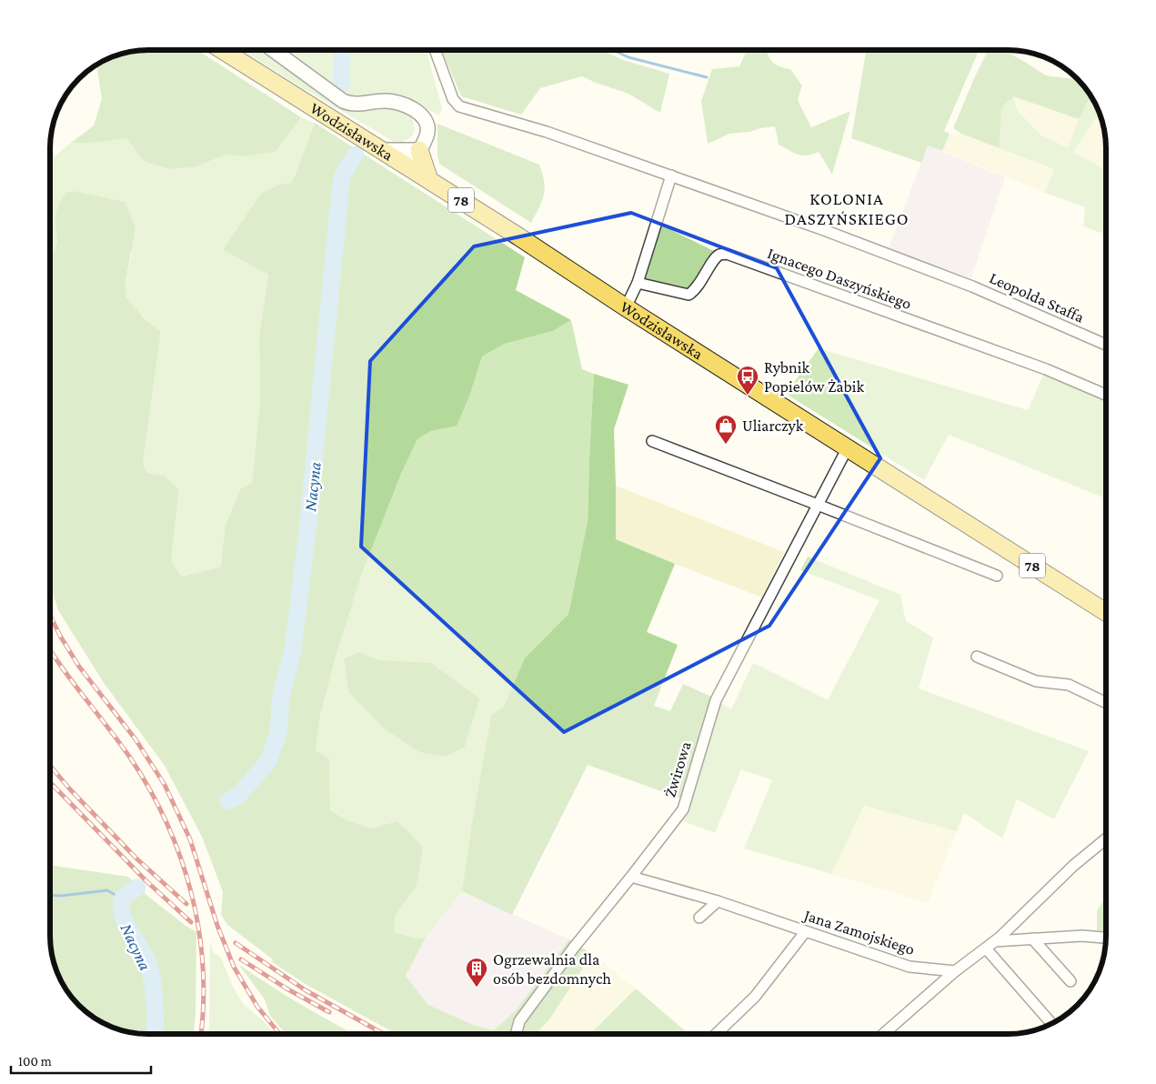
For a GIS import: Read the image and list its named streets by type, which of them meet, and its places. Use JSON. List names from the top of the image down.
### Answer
{
  "streets": {
    "main road": ["Wodzisławska", "78"],
    "street": [
      "Ignacego Daszyńskiego",
      "Leopolda Staffa",
      "Żwirowa",
      "Jana Zamojskiego"
    ]
  },
  "crossings": [
    ["Wodzisławska", "Żwirowa"],
    ["Żwirowa", "Jana Zamojskiego"]
  ],
  "districts": ["KOLONIA DASZYŃSKIEGO"],
  "water": ["Nacyna"],
  "places": {
    "bus stop": ["Rybnik Popielów Żabik"],
    "shop": ["Uliarczyk"],
    "building": ["Ogrzewalnia dla osób bezdomnych"]
  },
  "scale_bar": "100 m"
}
